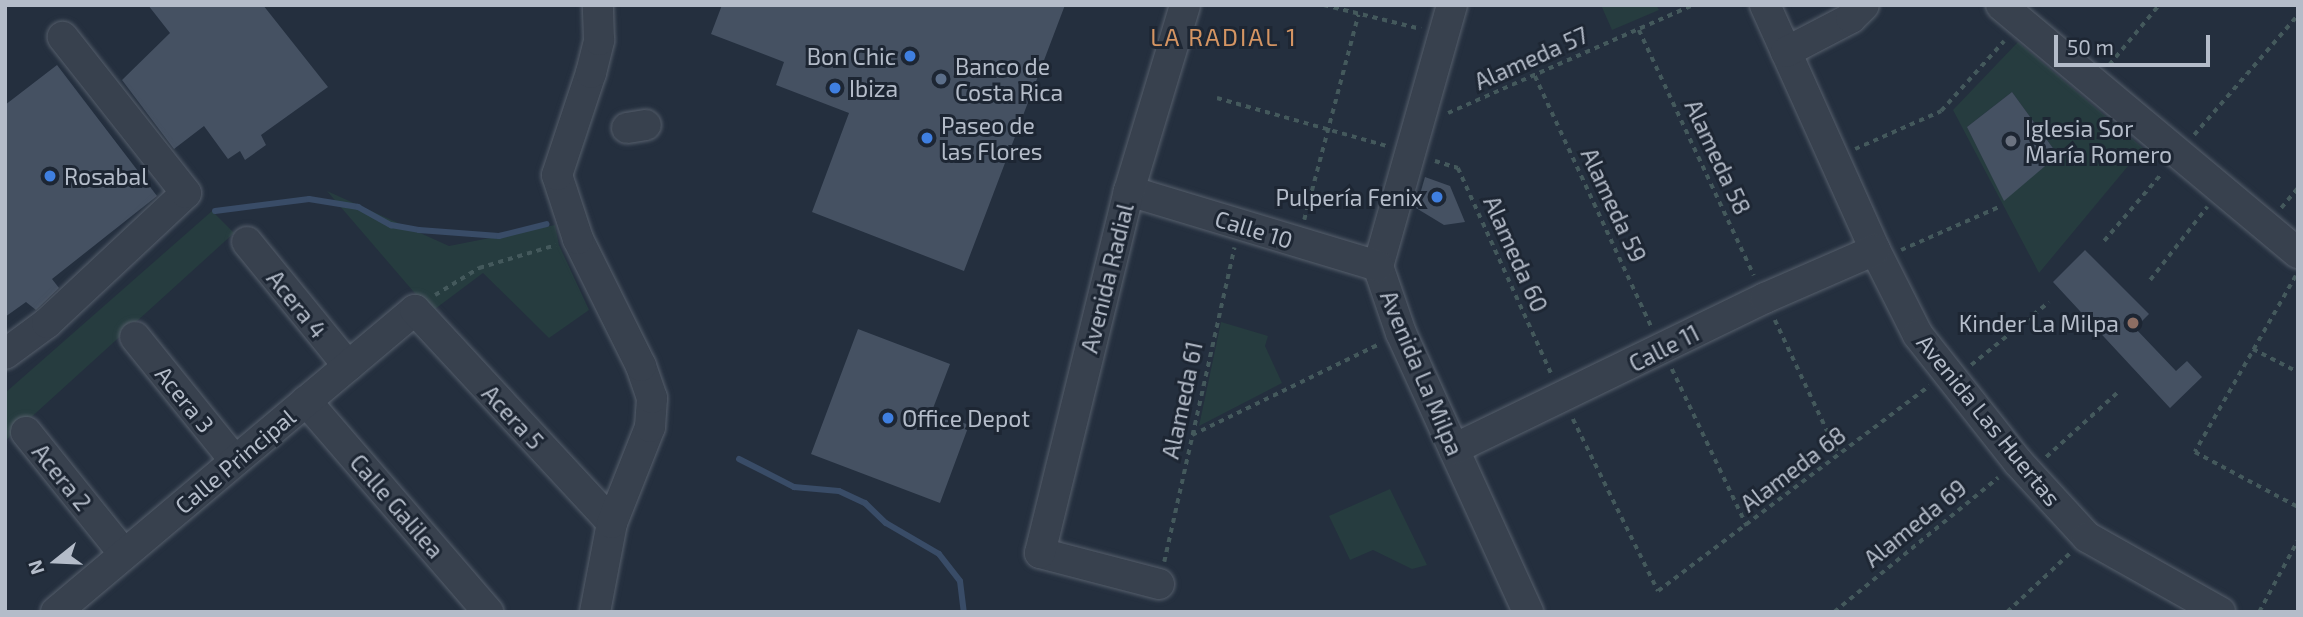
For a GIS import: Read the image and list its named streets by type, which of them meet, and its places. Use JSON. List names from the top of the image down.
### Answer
{
  "streets": {
    "street": [
      "Calle 10",
      "Avenida Radial",
      "Acera 4",
      "Calle 11",
      "Avenida La Milpa",
      "Acera 3",
      "Acera 5",
      "Avenida Las Huertas",
      "Calle Principal",
      "Acera 2",
      "Calle Galilea"
    ],
    "path": [
      "Alameda 57",
      "Alameda 58",
      "Alameda 59",
      "Alameda 60",
      "Alameda 61",
      "Alameda 68",
      "Alameda 69"
    ]
  },
  "crossings": [
    ["Alameda 57", "Alameda 58"],
    ["Alameda 57", "Alameda 59"],
    ["Alameda 57", "Avenida La Milpa"],
    ["Alameda 58", "Calle 11"],
    ["Alameda 58", "Alameda 68"],
    ["Alameda 59", "Calle 11"],
    ["Alameda 59", "Alameda 68"],
    ["Calle 10", "Avenida Radial"],
    ["Calle 10", "Avenida La Milpa"],
    ["Calle 10", "Alameda 61"],
    ["Alameda 60", "Calle 11"],
    ["Alameda 60", "Avenida La Milpa"],
    ["Alameda 60", "Alameda 68"],
    ["Avenida Radial", "Alameda 61"],
    ["Acera 4", "Calle Principal"],
    ["Calle 11", "Avenida La Milpa"],
    ["Calle 11", "Avenida Las Huertas"],
    ["Acera 3", "Calle Principal"],
    ["Acera 5", "Calle Principal"],
    ["Avenida Las Huertas", "Alameda 68"],
    ["Avenida Las Huertas", "Alameda 69"],
    ["Calle Principal", "Acera 2"],
    ["Calle Principal", "Calle Galilea"]
  ],
  "districts": ["LA RADIAL 1"],
  "places": [
    "Bon Chic",
    "Banco de Costa Rica",
    "Ibiza",
    "Paseo de las Flores",
    "Iglesia Sor María Romero",
    "Rosabal",
    "Pulpería Fenix",
    "Kinder La Milpa",
    "Office Depot"
  ],
  "scale_bar": "50 m",
  "north": "left"
}
